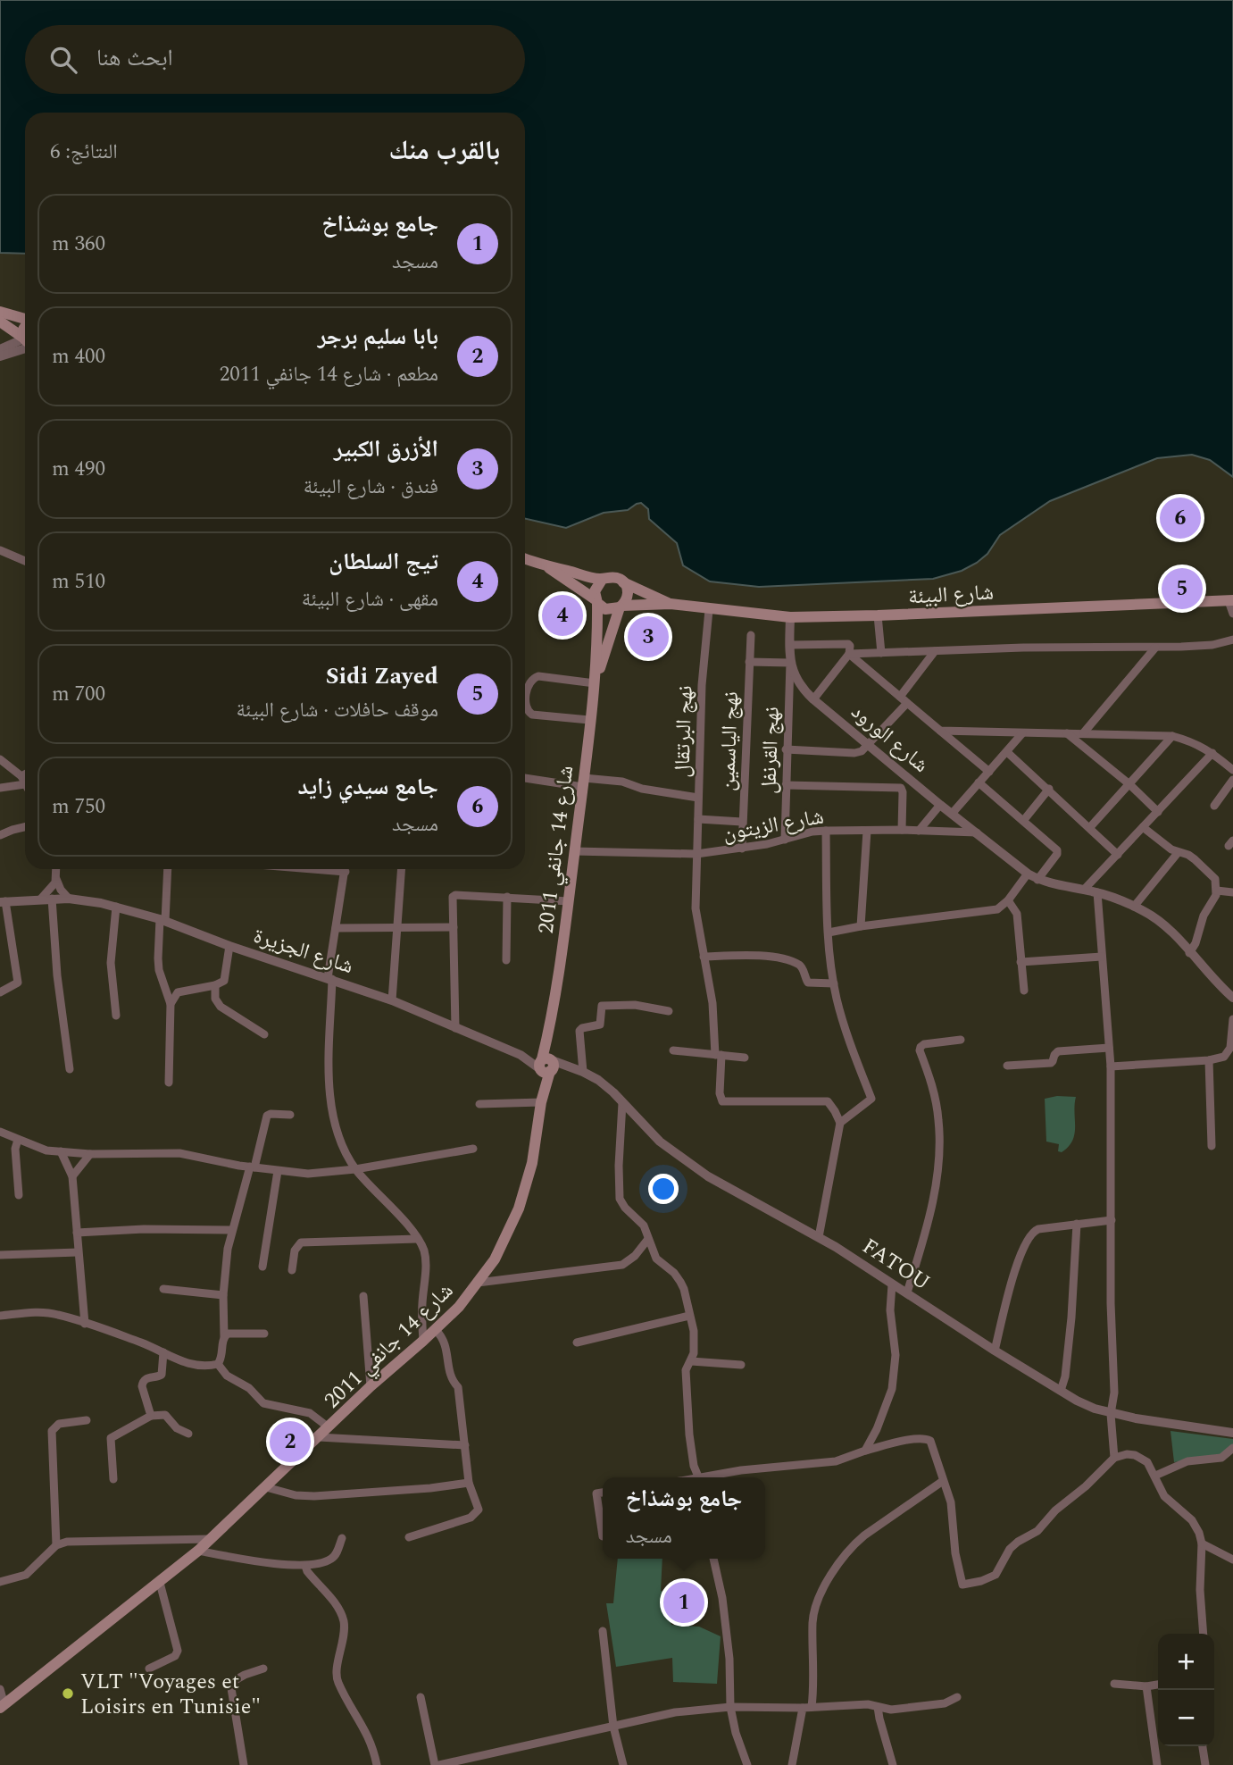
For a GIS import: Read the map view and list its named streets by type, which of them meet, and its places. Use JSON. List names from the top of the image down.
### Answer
{
  "streets": {
    "main road": ["شارع البيئة", "شارع 14 جانفي 2011"],
    "street": [
      "نهج البرتقال",
      "شارع الورود",
      "نهج الياسمين",
      "نهج القرنفل",
      "شارع الزيتون",
      "شارع الجزيرة",
      "FATOU"
    ]
  },
  "crossings": [
    ["شارع البيئة", "نهج البرتقال"],
    ["شارع البيئة", "شارع 14 جانفي 2011"],
    ["نهج البرتقال", "شارع الزيتون"],
    ["شارع الورود", "نهج القرنفل"],
    ["شارع الورود", "شارع الزيتون"],
    ["نهج الياسمين", "شارع الزيتون"],
    ["نهج القرنفل", "شارع الزيتون"],
    ["شارع الزيتون", "شارع 14 جانفي 2011"],
    ["شارع 14 جانفي 2011", "شارع الجزيرة"],
    ["شارع 14 جانفي 2011", "FATOU"],
    ["شارع الجزيرة", "FATOU"]
  ],
  "places": ["VLT \"Voyages et Loisirs en Tunisie\""],
  "page": {
    "search": "ابحث هنا",
    "heading": ["بالقرب منك", "النتائج: 6"],
    "list": [
      {
        "mark": "1",
        "name": "جامع بوشذاخ",
        "note": "مسجد",
        "value": "360 m"
      },
      {
        "mark": "2",
        "name": "بابا سليم برجر",
        "note": "مطعم · شارع 14 جانفي 2011",
        "value": "400 m"
      },
      {
        "mark": "3",
        "name": "الأزرق الكبير",
        "note": "فندق · شارع البيئة",
        "value": "490 m"
      },
      {
        "mark": "4",
        "name": "تيج السلطان",
        "note": "مقهى · شارع البيئة",
        "value": "510 m"
      },
      {
        "mark": "5",
        "name": "Sidi Zayed",
        "note": "موقف حافلات · شارع البيئة",
        "value": "700 m"
      },
      {
        "mark": "6",
        "name": "جامع سيدي زايد",
        "note": "مسجد",
        "value": "750 m"
      }
    ],
    "pins": [
      "6",
      "5",
      "4",
      "3",
      "2",
      "1"
    ],
    "popup": ["جامع بوشذاخ", "مسجد"],
    "map_buttons": ["+", "−"]
  }
}
